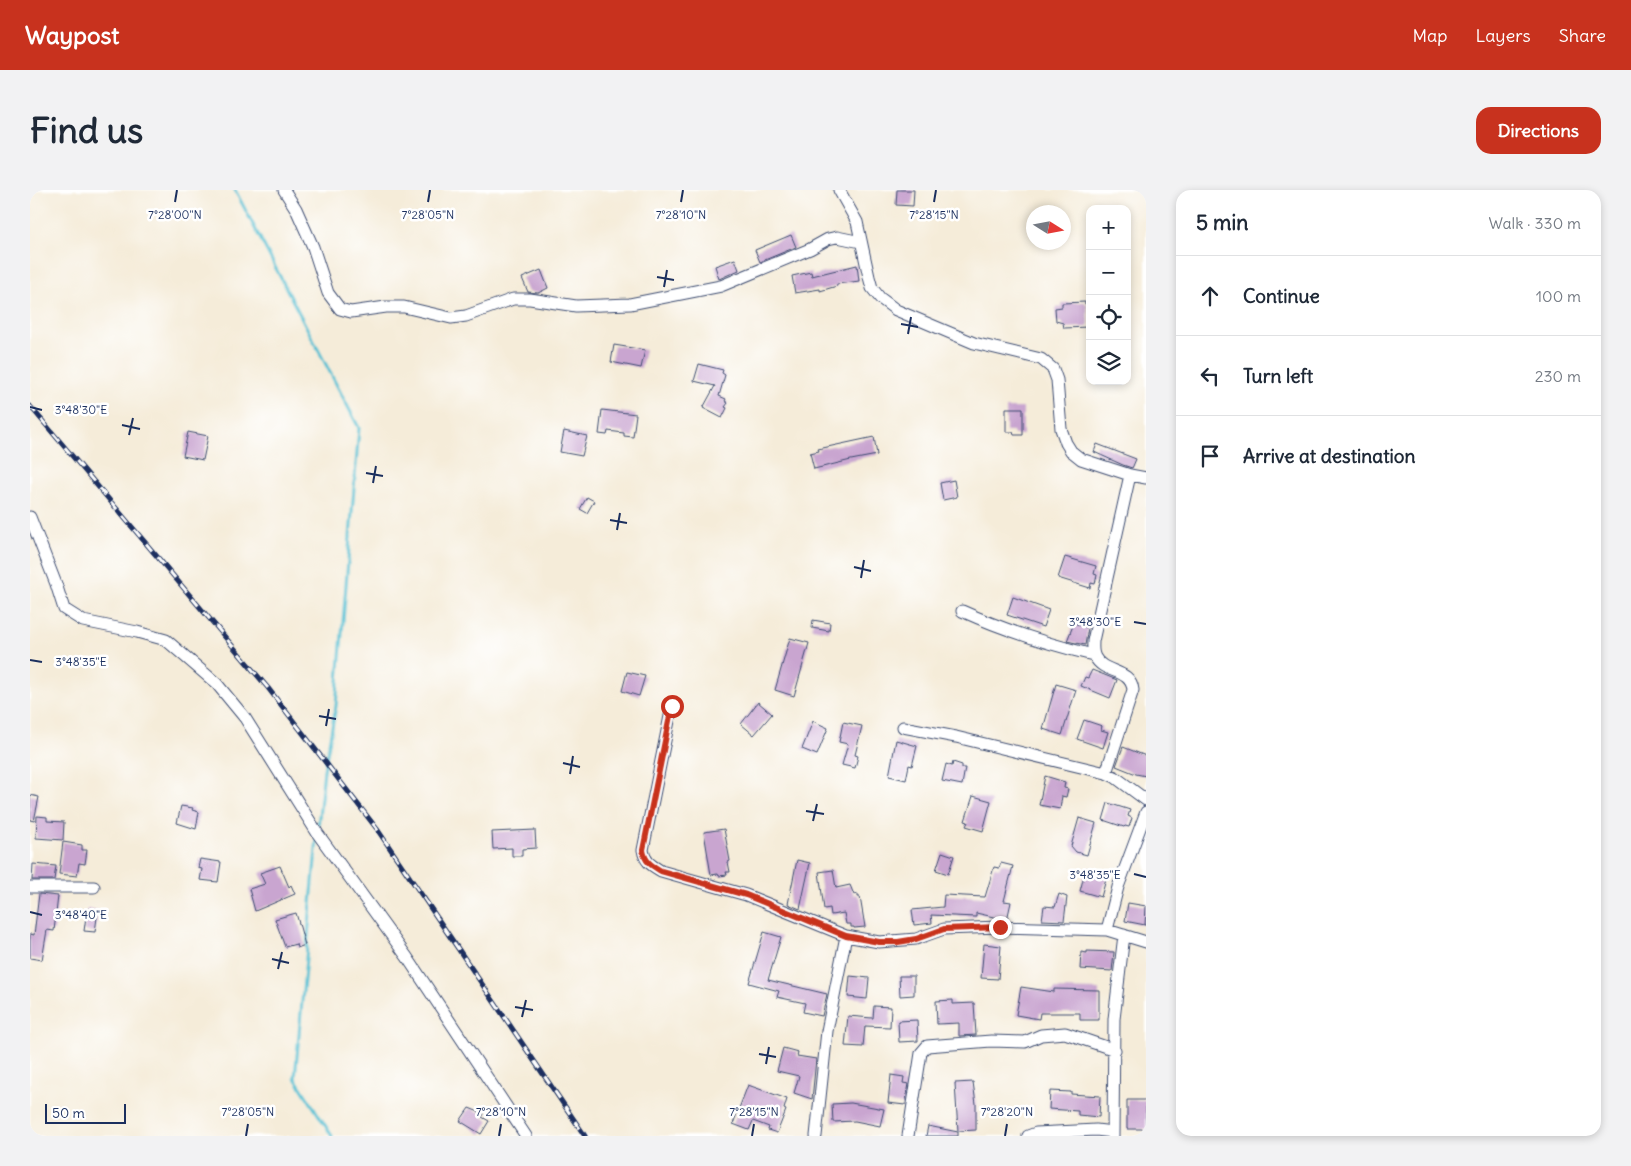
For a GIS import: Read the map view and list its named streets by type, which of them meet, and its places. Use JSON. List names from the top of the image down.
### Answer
{
  "scale_bar": "50 m",
  "north": "right",
  "page": {
    "header": "Waypost",
    "nav": ["Map", "Layers", "Share"],
    "buttons": "Directions",
    "title": "Find us",
    "heading": ["5 min", "Walk · 330 m"],
    "map_buttons": ["+", "−"],
    "list": [
      ["Continue", "100 m"],
      ["Turn left", "230 m"],
      "Arrive at destination"
    ],
    "scale": "50 m"
  },
  "coordinates": [
    "7°28'00\"N",
    "7°28'05\"N",
    "7°28'10\"N",
    "7°28'15\"N",
    "3°48'30\"E",
    "3°48'35\"E",
    "3°48'40\"E",
    "7°28'20\"N"
  ]
}
